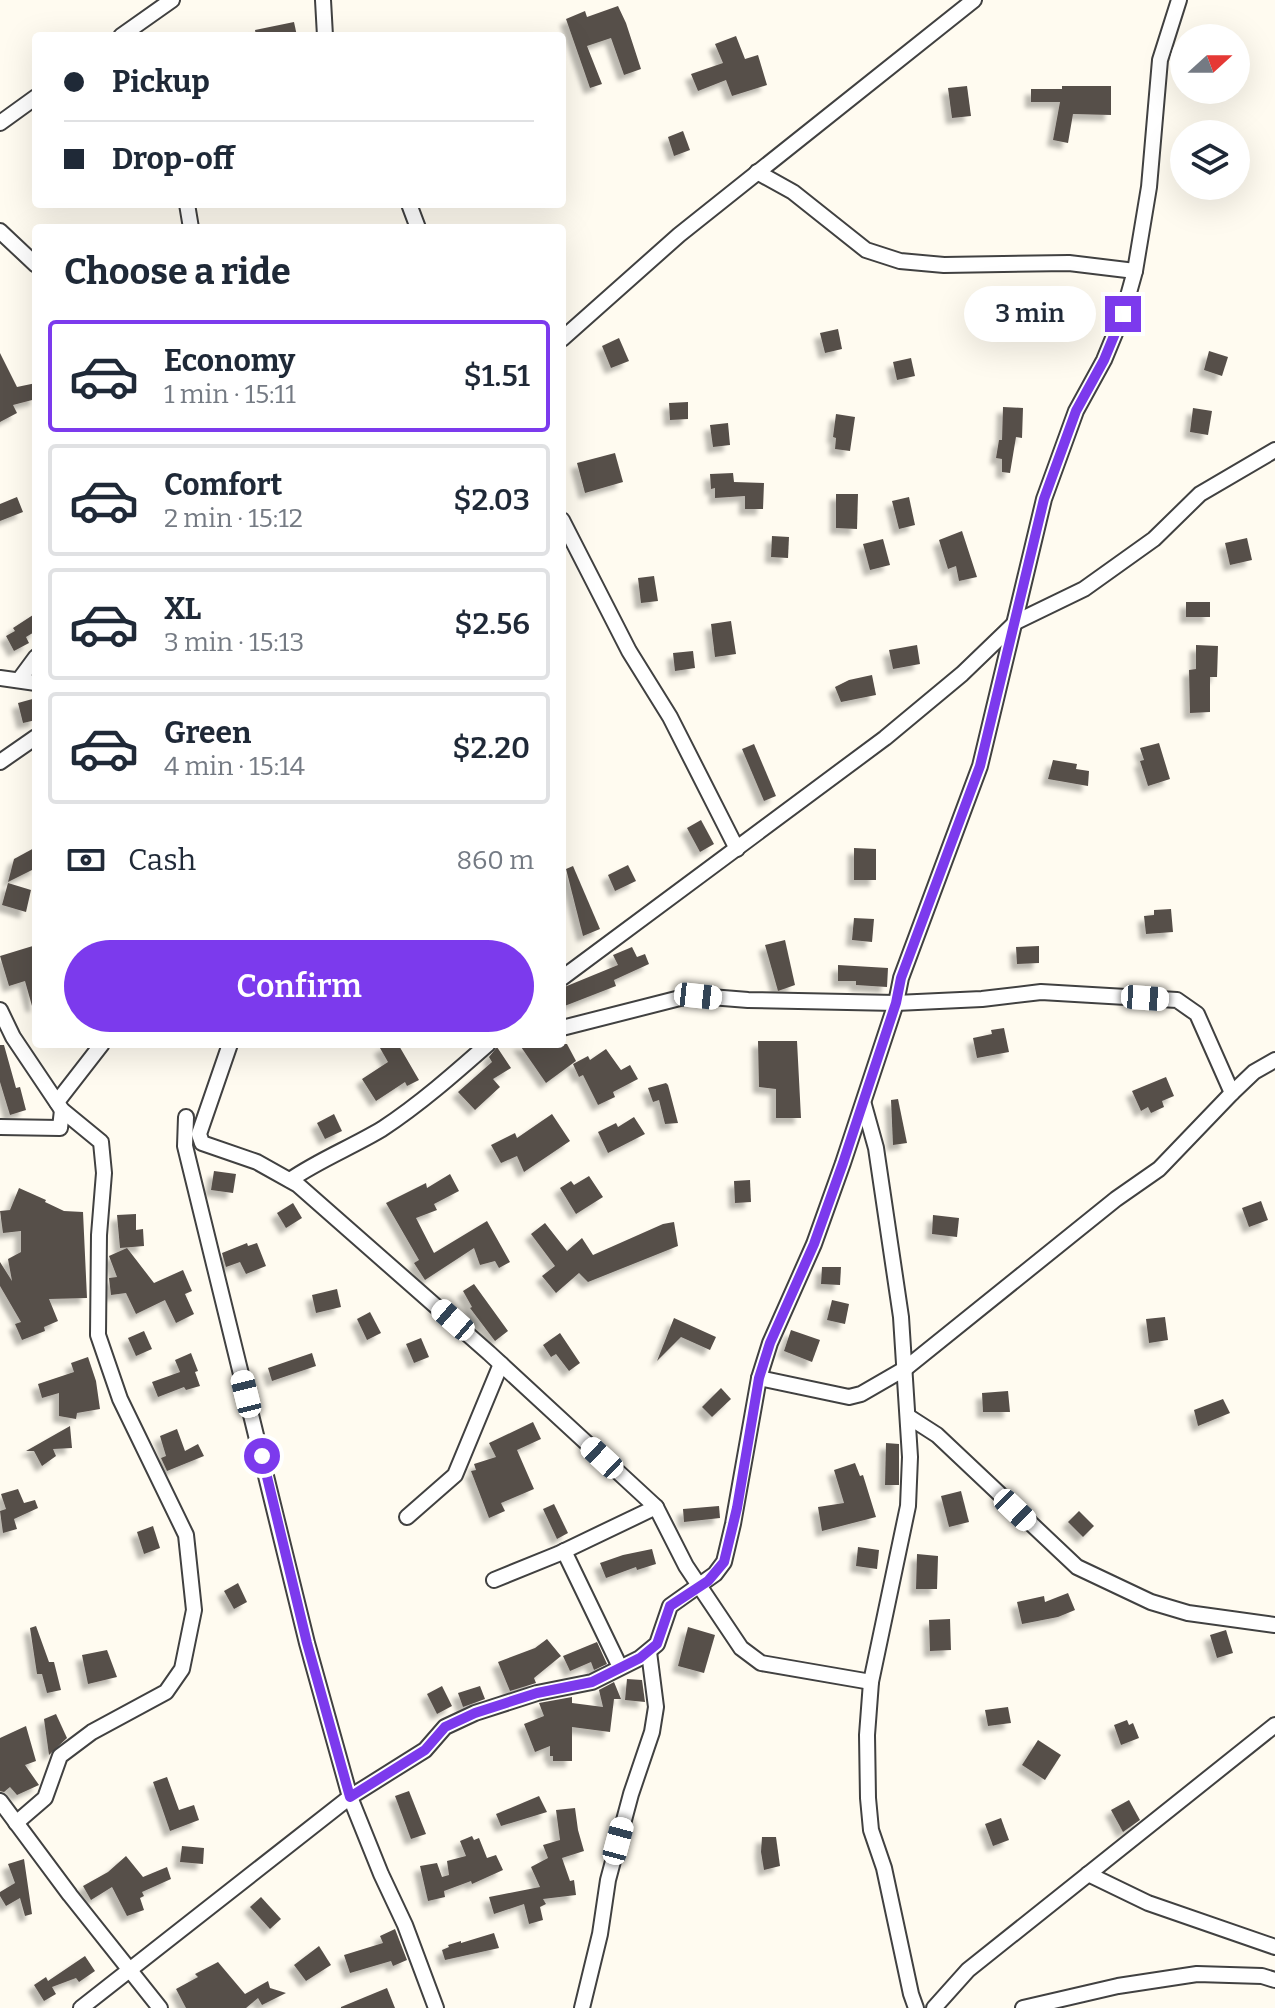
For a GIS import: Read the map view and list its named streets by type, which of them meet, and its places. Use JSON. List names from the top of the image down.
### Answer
{
  "north": "right",
  "page": {
    "banner": ["Pickup", "Drop-off"],
    "heading": "Choose a ride",
    "bubble": "3 min",
    "list": [
      {
        "name": "Economy",
        "note": "1 min · 15:11",
        "value": "$1.51"
      },
      {
        "name": "Comfort",
        "note": "2 min · 15:12",
        "value": "$2.03"
      },
      {
        "name": "XL",
        "note": "3 min · 15:13",
        "value": "$2.56"
      },
      {
        "name": "Green",
        "note": "4 min · 15:14",
        "value": "$2.20"
      }
    ],
    "pay": ["Cash", "860 m"],
    "buttons": "Confirm"
  }
}
